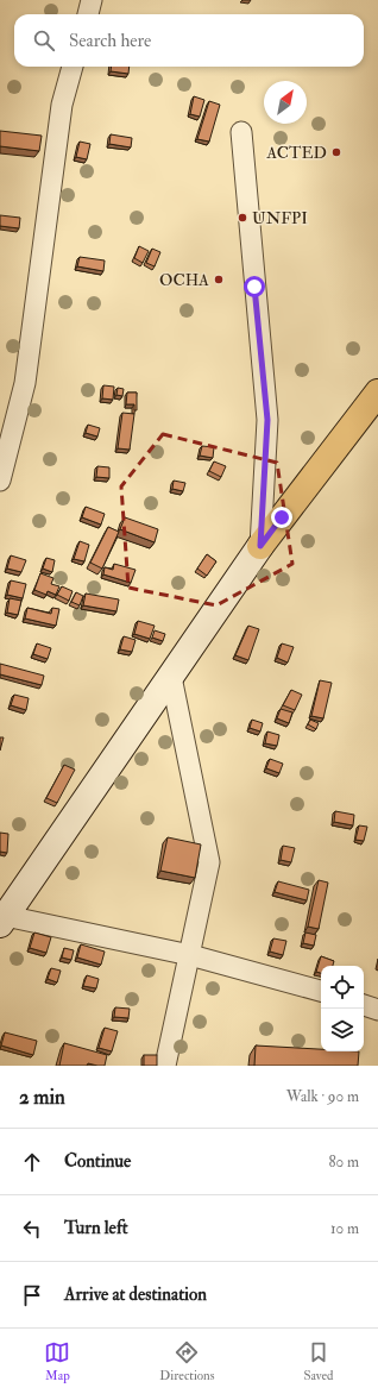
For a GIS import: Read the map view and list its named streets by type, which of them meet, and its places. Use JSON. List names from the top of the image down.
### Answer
{
  "places": ["ACTED", "UNFPI", "OCHA"],
  "north": "top right",
  "page": {
    "search": "Search here",
    "heading": ["2 min", "Walk · 90 m"],
    "list": [
      ["Continue", "80 m"],
      ["Turn left", "10 m"],
      "Arrive at destination"
    ],
    "nav": ["Map", "Directions", "Saved"]
  }
}
